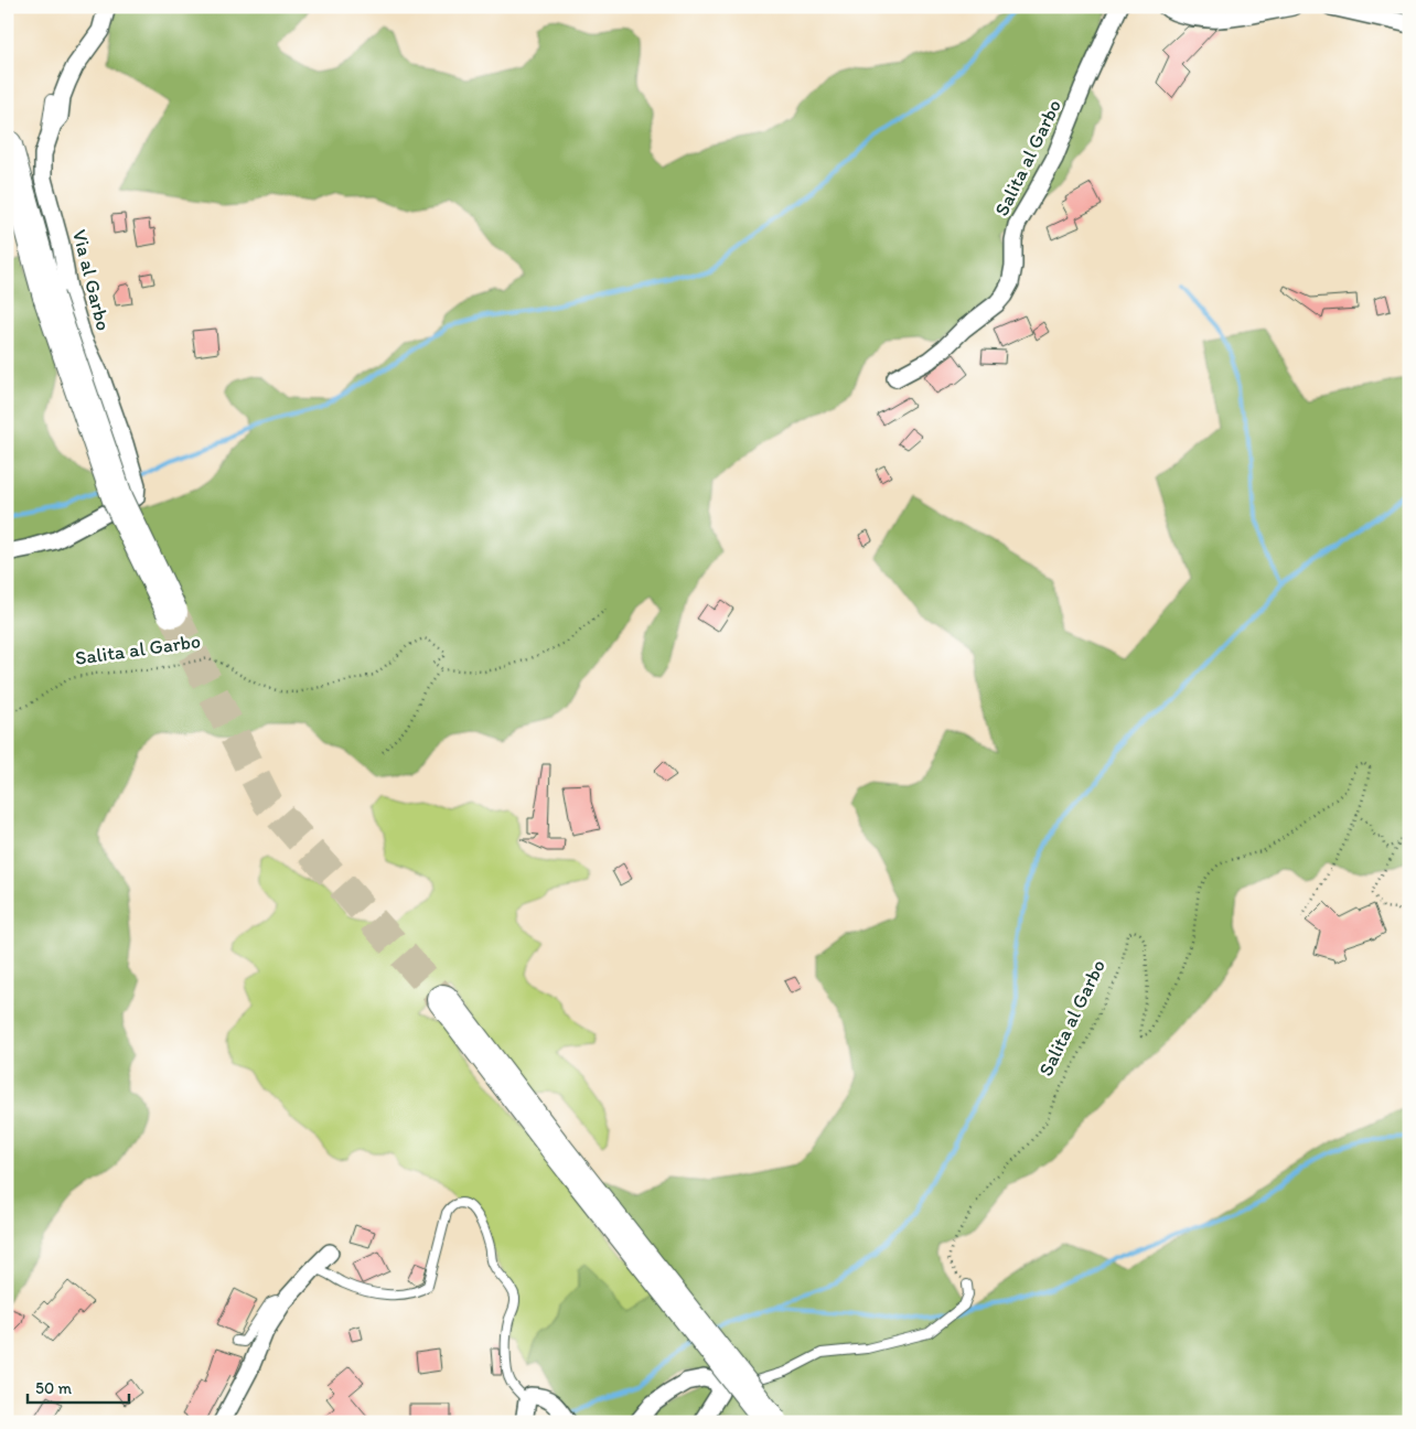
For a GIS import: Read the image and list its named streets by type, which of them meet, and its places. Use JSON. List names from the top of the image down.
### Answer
{
  "streets": {
    "street": ["Salita al Garbo", "Via al Garbo"]
  },
  "scale_bar": "50 m"
}
